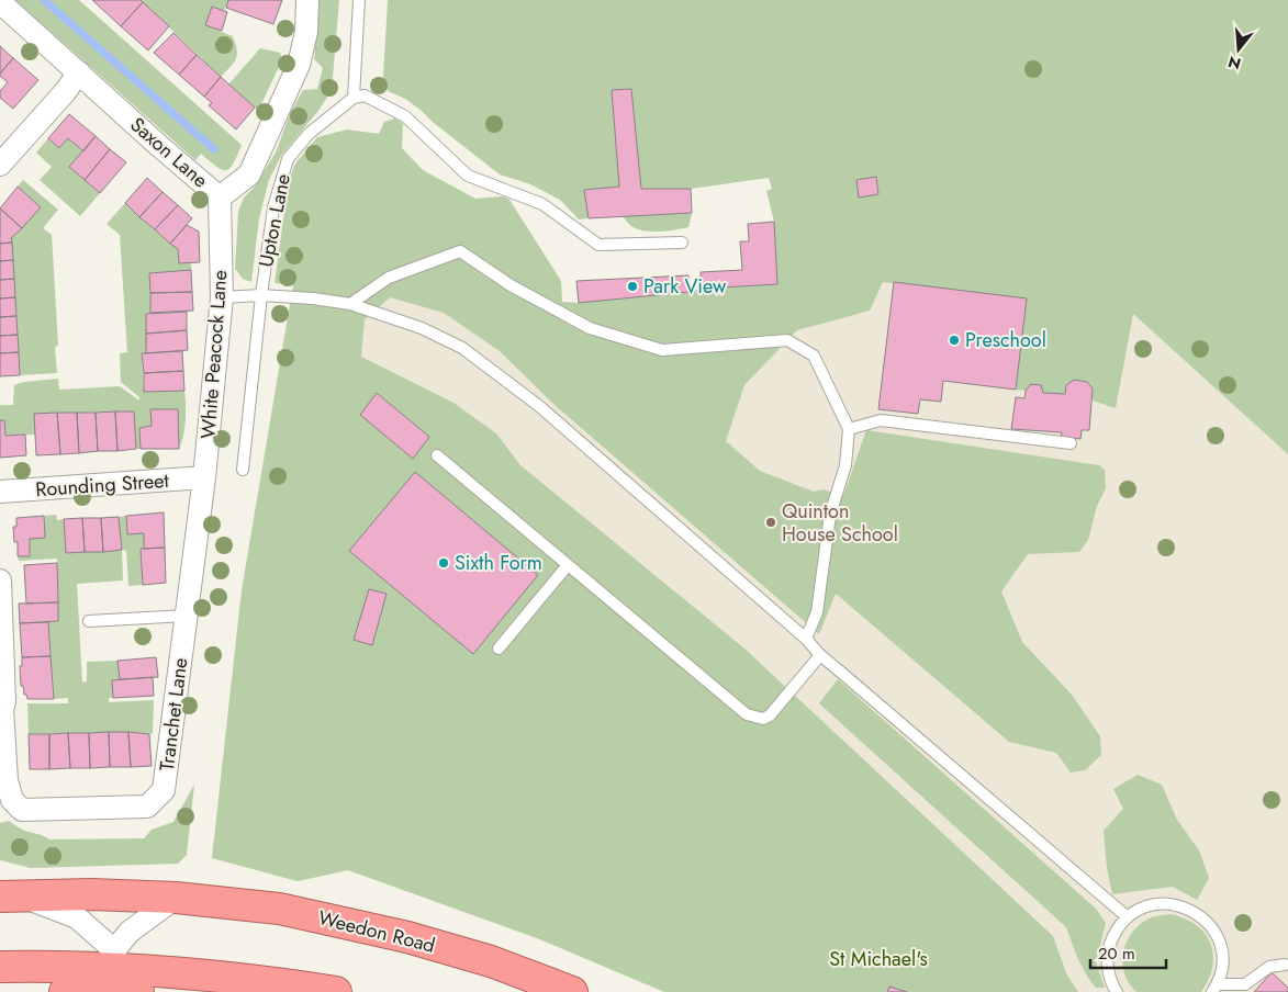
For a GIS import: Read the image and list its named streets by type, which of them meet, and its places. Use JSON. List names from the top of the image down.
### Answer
{
  "streets": {
    "highway": ["Weedon Road"],
    "street": [
      "Saxon Lane",
      "White Peacock Lane",
      "Rounding Street",
      "Tranchet Lane"
    ],
    "lane": ["Upton Lane"]
  },
  "crossings": [
    ["Saxon Lane", "White Peacock Lane"],
    ["White Peacock Lane", "Rounding Street"],
    ["White Peacock Lane", "Tranchet Lane"],
    ["Rounding Street", "Tranchet Lane"]
  ],
  "parks": ["St Michael's"],
  "places": [
    "Park View",
    "Preschool",
    "Quinton House School",
    "Sixth Form"
  ],
  "scale_bar": "20 m",
  "north": "bottom"
}
